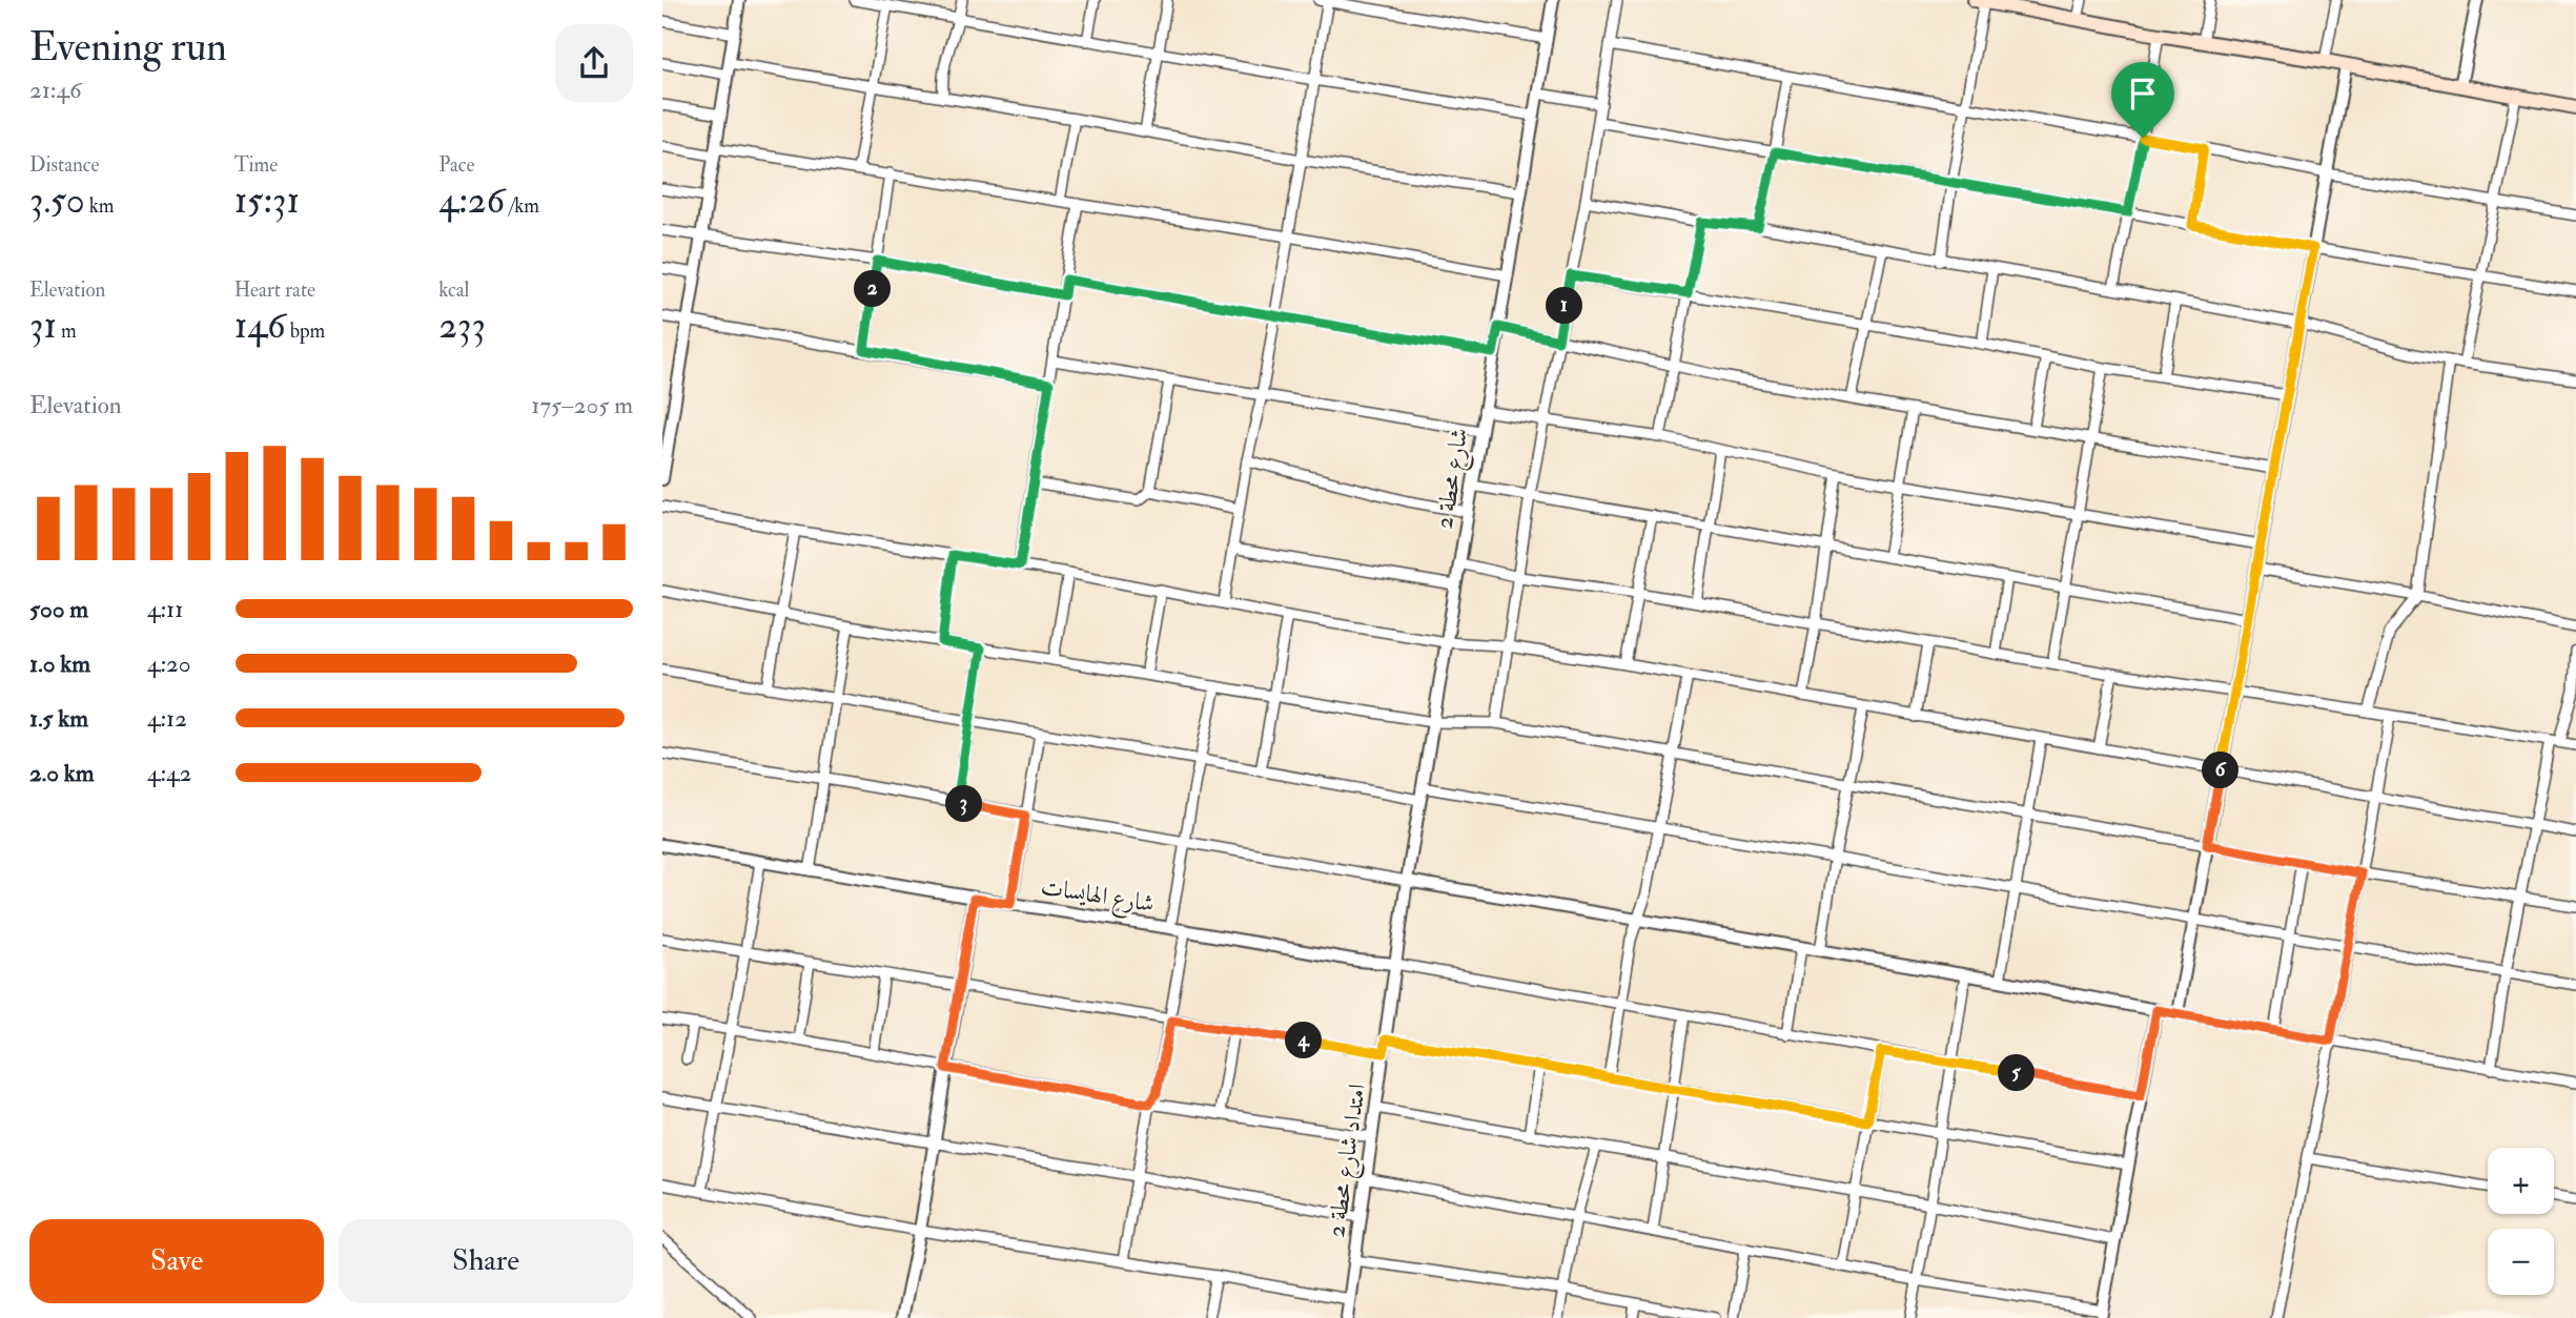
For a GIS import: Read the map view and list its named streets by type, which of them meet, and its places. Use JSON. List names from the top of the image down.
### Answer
{
  "streets": {
    "street": ["شارع محطة 2", "شارع الهايسات", "امتداد شارع محطة 2"]
  },
  "crossings": [
    ["شارع محطة 2", "شارع الهايسات"],
    ["شارع محطة 2", "امتداد شارع محطة 2"],
    ["شارع الهايسات", "امتداد شارع محطة 2"]
  ],
  "page": {
    "heading": ["Evening run", "21:46"],
    "stats": [
      ["Distance", "3.50 km"],
      ["Time", "15:31"],
      ["Pace", "4:26 /km"],
      ["Elevation", "31 m"],
      ["Heart rate", "146 bpm"],
      ["kcal", "233"]
    ],
    "pins": [
      "2",
      "1",
      "6",
      "3",
      "4",
      "5"
    ],
    "chart": ["Elevation", "175–205 m"],
    "list": [
      {
        "name": "500 m",
        "note": "4:11"
      },
      {
        "name": "1.0 km",
        "note": "4:20"
      },
      {
        "name": "1.5 km",
        "note": "4:12"
      },
      {
        "name": "2.0 km",
        "note": "4:42"
      }
    ],
    "map_buttons": ["+", "−"],
    "buttons": ["Save", "Share"]
  }
}
